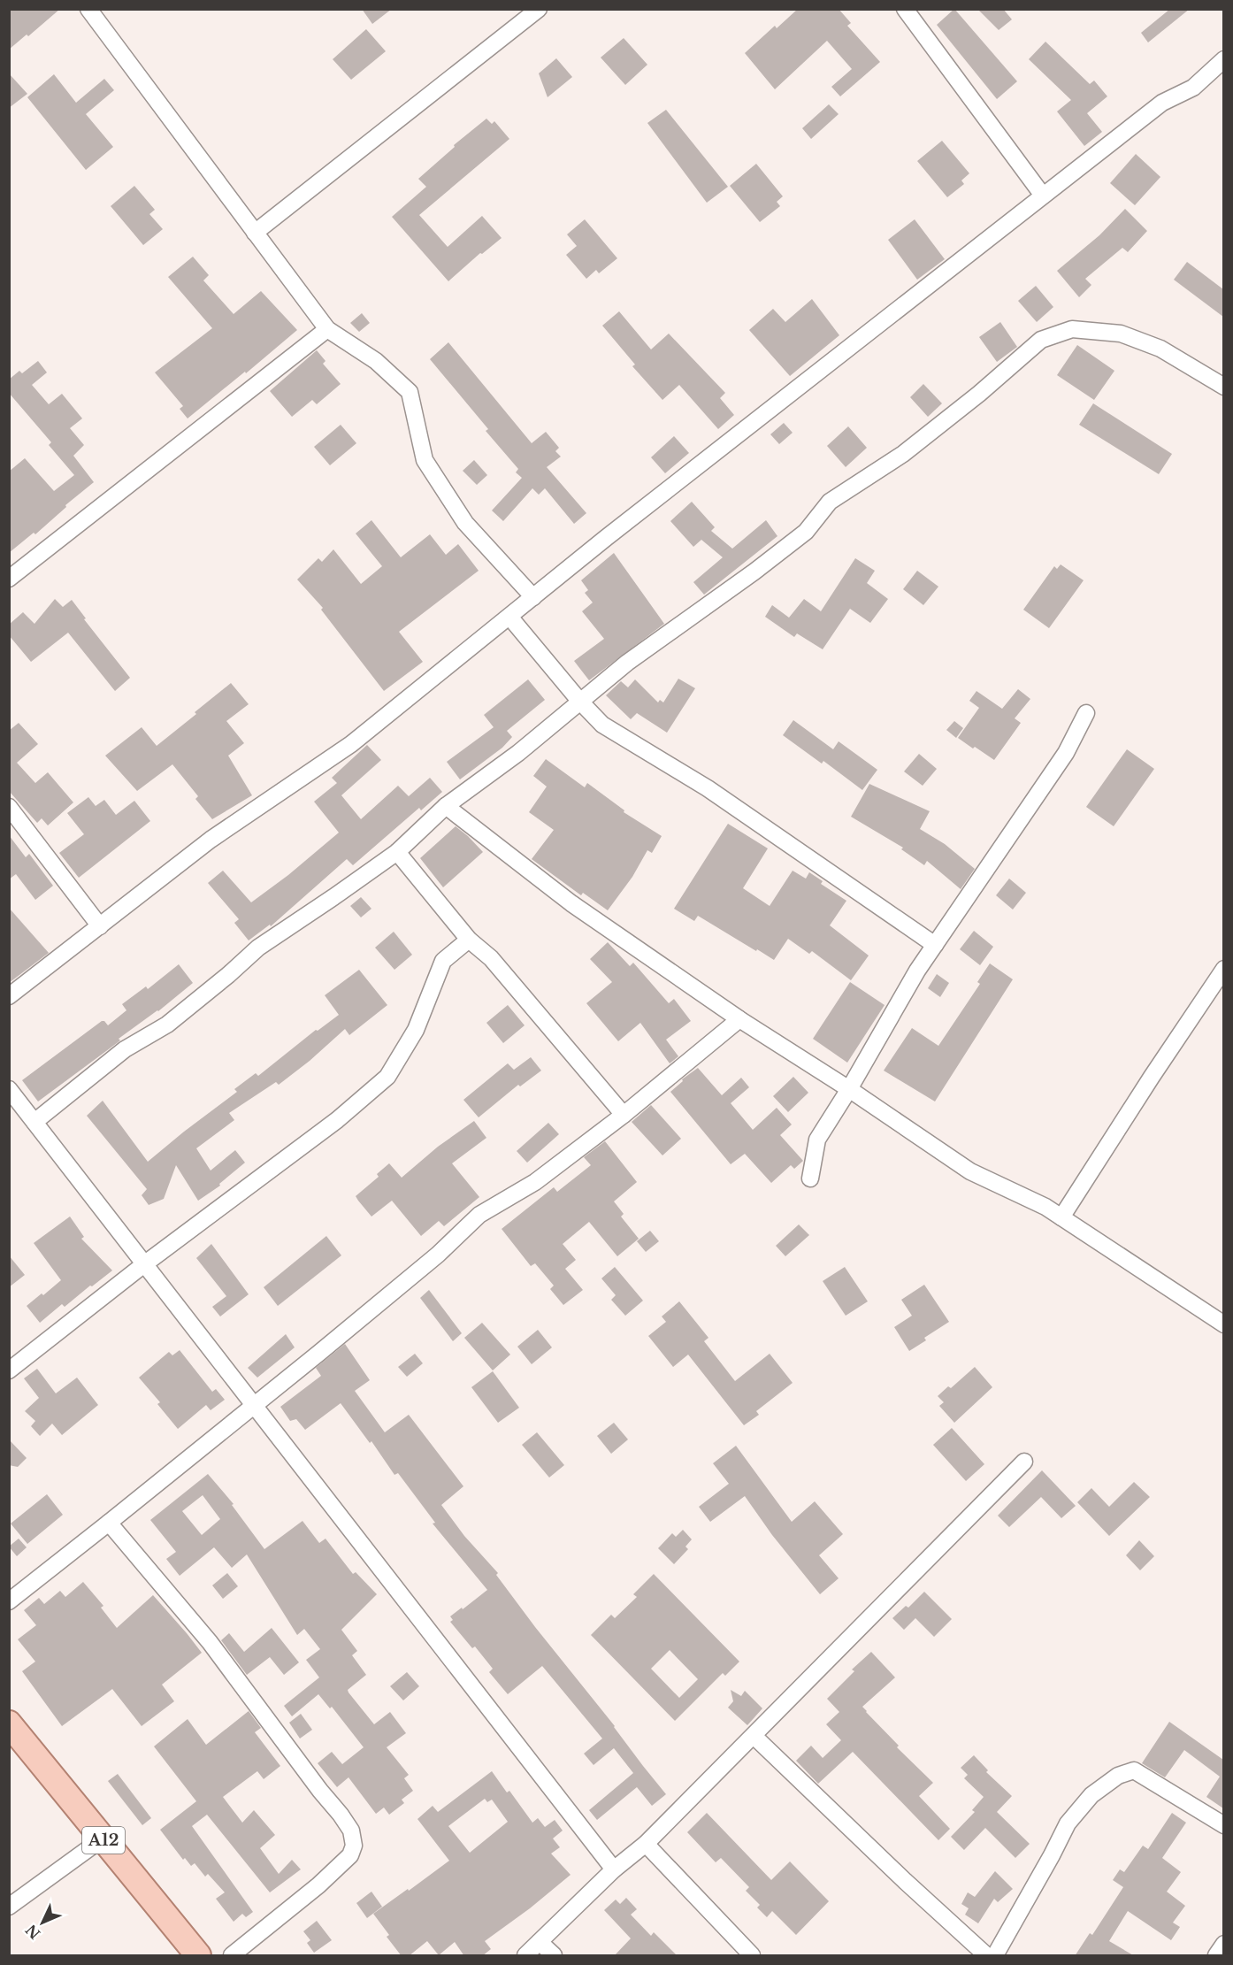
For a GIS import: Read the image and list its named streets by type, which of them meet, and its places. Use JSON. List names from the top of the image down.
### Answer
{
  "streets": {
    "main road": ["A12"]
  },
  "north": "bottom left"
}
